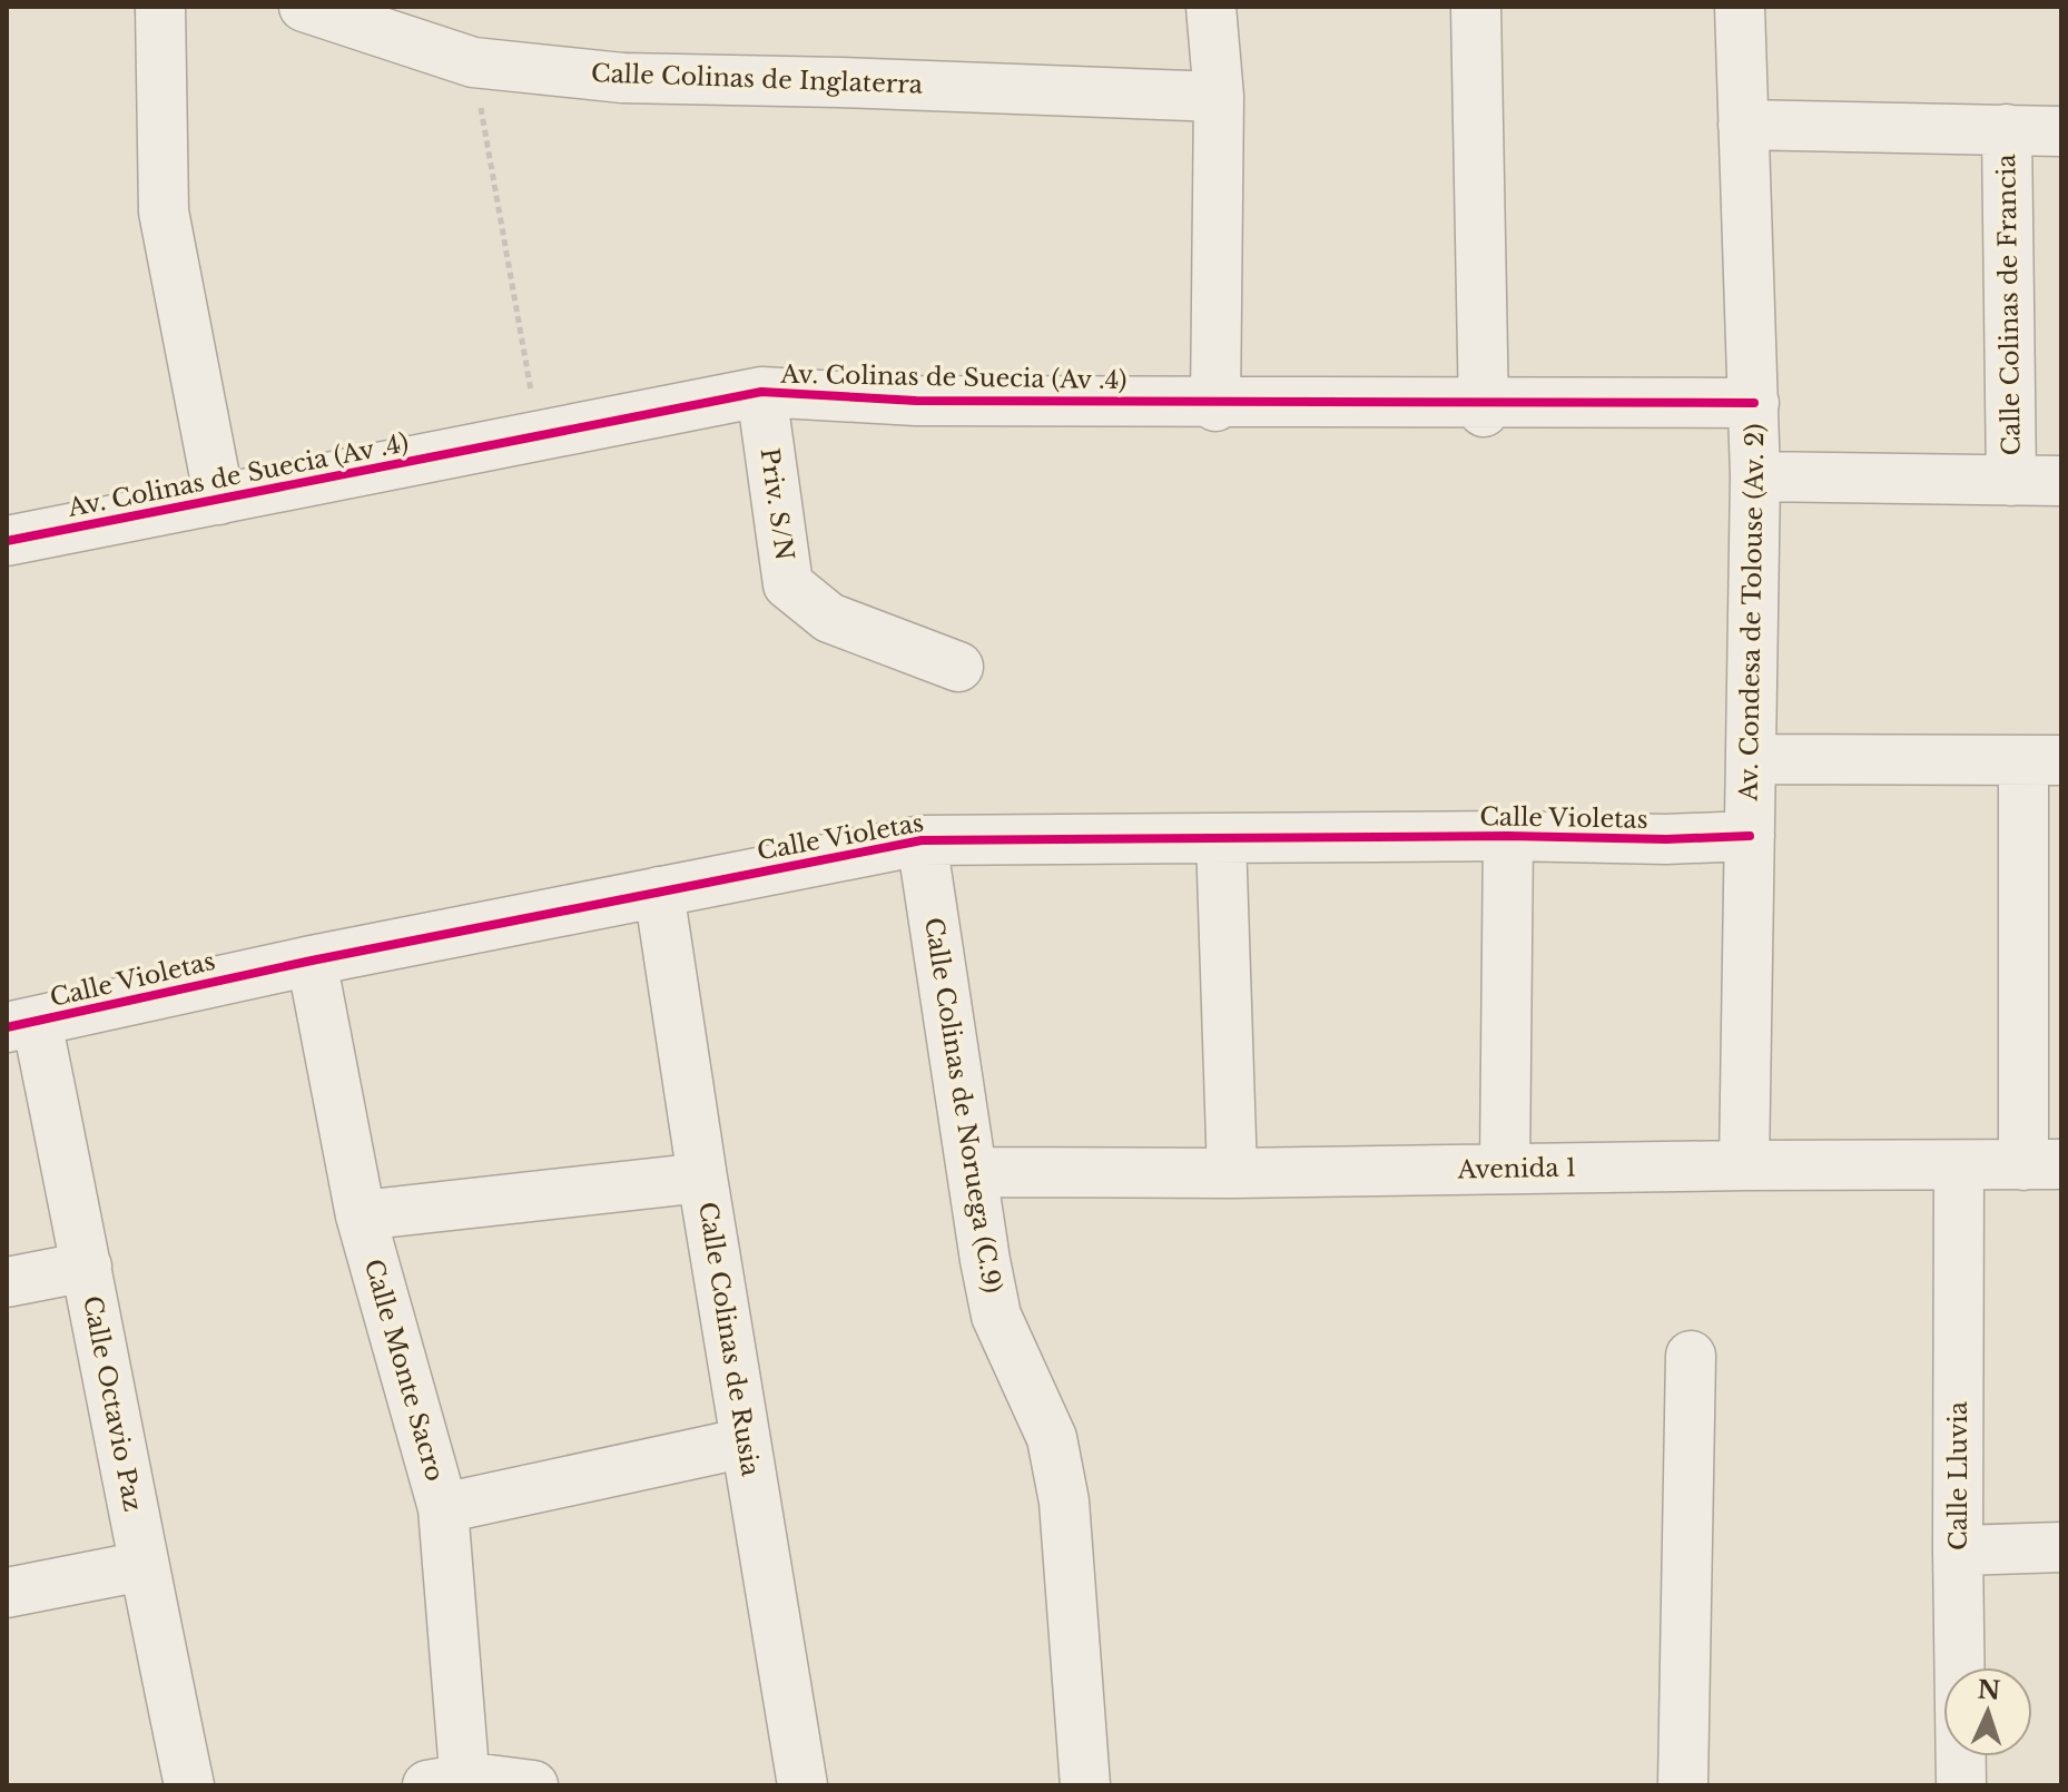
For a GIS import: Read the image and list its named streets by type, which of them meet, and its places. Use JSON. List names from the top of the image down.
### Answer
{
  "streets": {
    "street": [
      "Calle Colinas de Inglaterra",
      "Calle Colinas de Francia",
      "Av. Colinas de Suecia (Av .4)",
      "Priv. S/N",
      "Av. Condesa de Tolouse (Av. 2)",
      "Calle Violetas",
      "Calle Colinas de Noruega (C.9)",
      "Avenida 1",
      "Calle Colinas de Rusia",
      "Calle Monte Sacro",
      "Calle Octavio Paz",
      "Calle Lluvia"
    ]
  },
  "crossings": [
    ["Av. Colinas de Suecia (Av .4)", "Priv. S/N"],
    ["Av. Colinas de Suecia (Av .4)", "Av. Condesa de Tolouse (Av. 2)"],
    ["Av. Condesa de Tolouse (Av. 2)", "Calle Violetas"],
    ["Av. Condesa de Tolouse (Av. 2)", "Avenida 1"],
    ["Calle Violetas", "Calle Colinas de Noruega (C.9)"],
    ["Calle Violetas", "Calle Colinas de Rusia"],
    ["Calle Violetas", "Calle Monte Sacro"],
    ["Calle Violetas", "Calle Octavio Paz"],
    ["Calle Colinas de Noruega (C.9)", "Avenida 1"],
    ["Avenida 1", "Calle Lluvia"]
  ],
  "north": "top"
}
